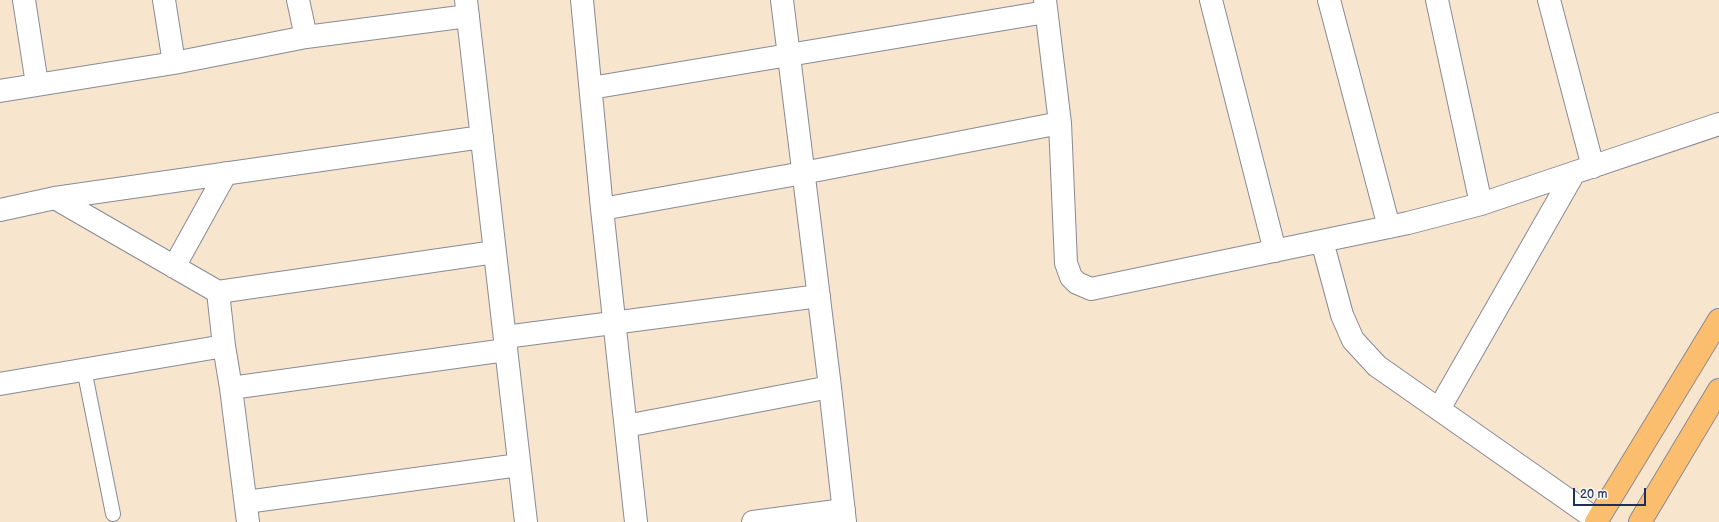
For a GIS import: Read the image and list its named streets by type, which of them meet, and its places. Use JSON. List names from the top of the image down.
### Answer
{
  "scale_bar": "20 m"
}
